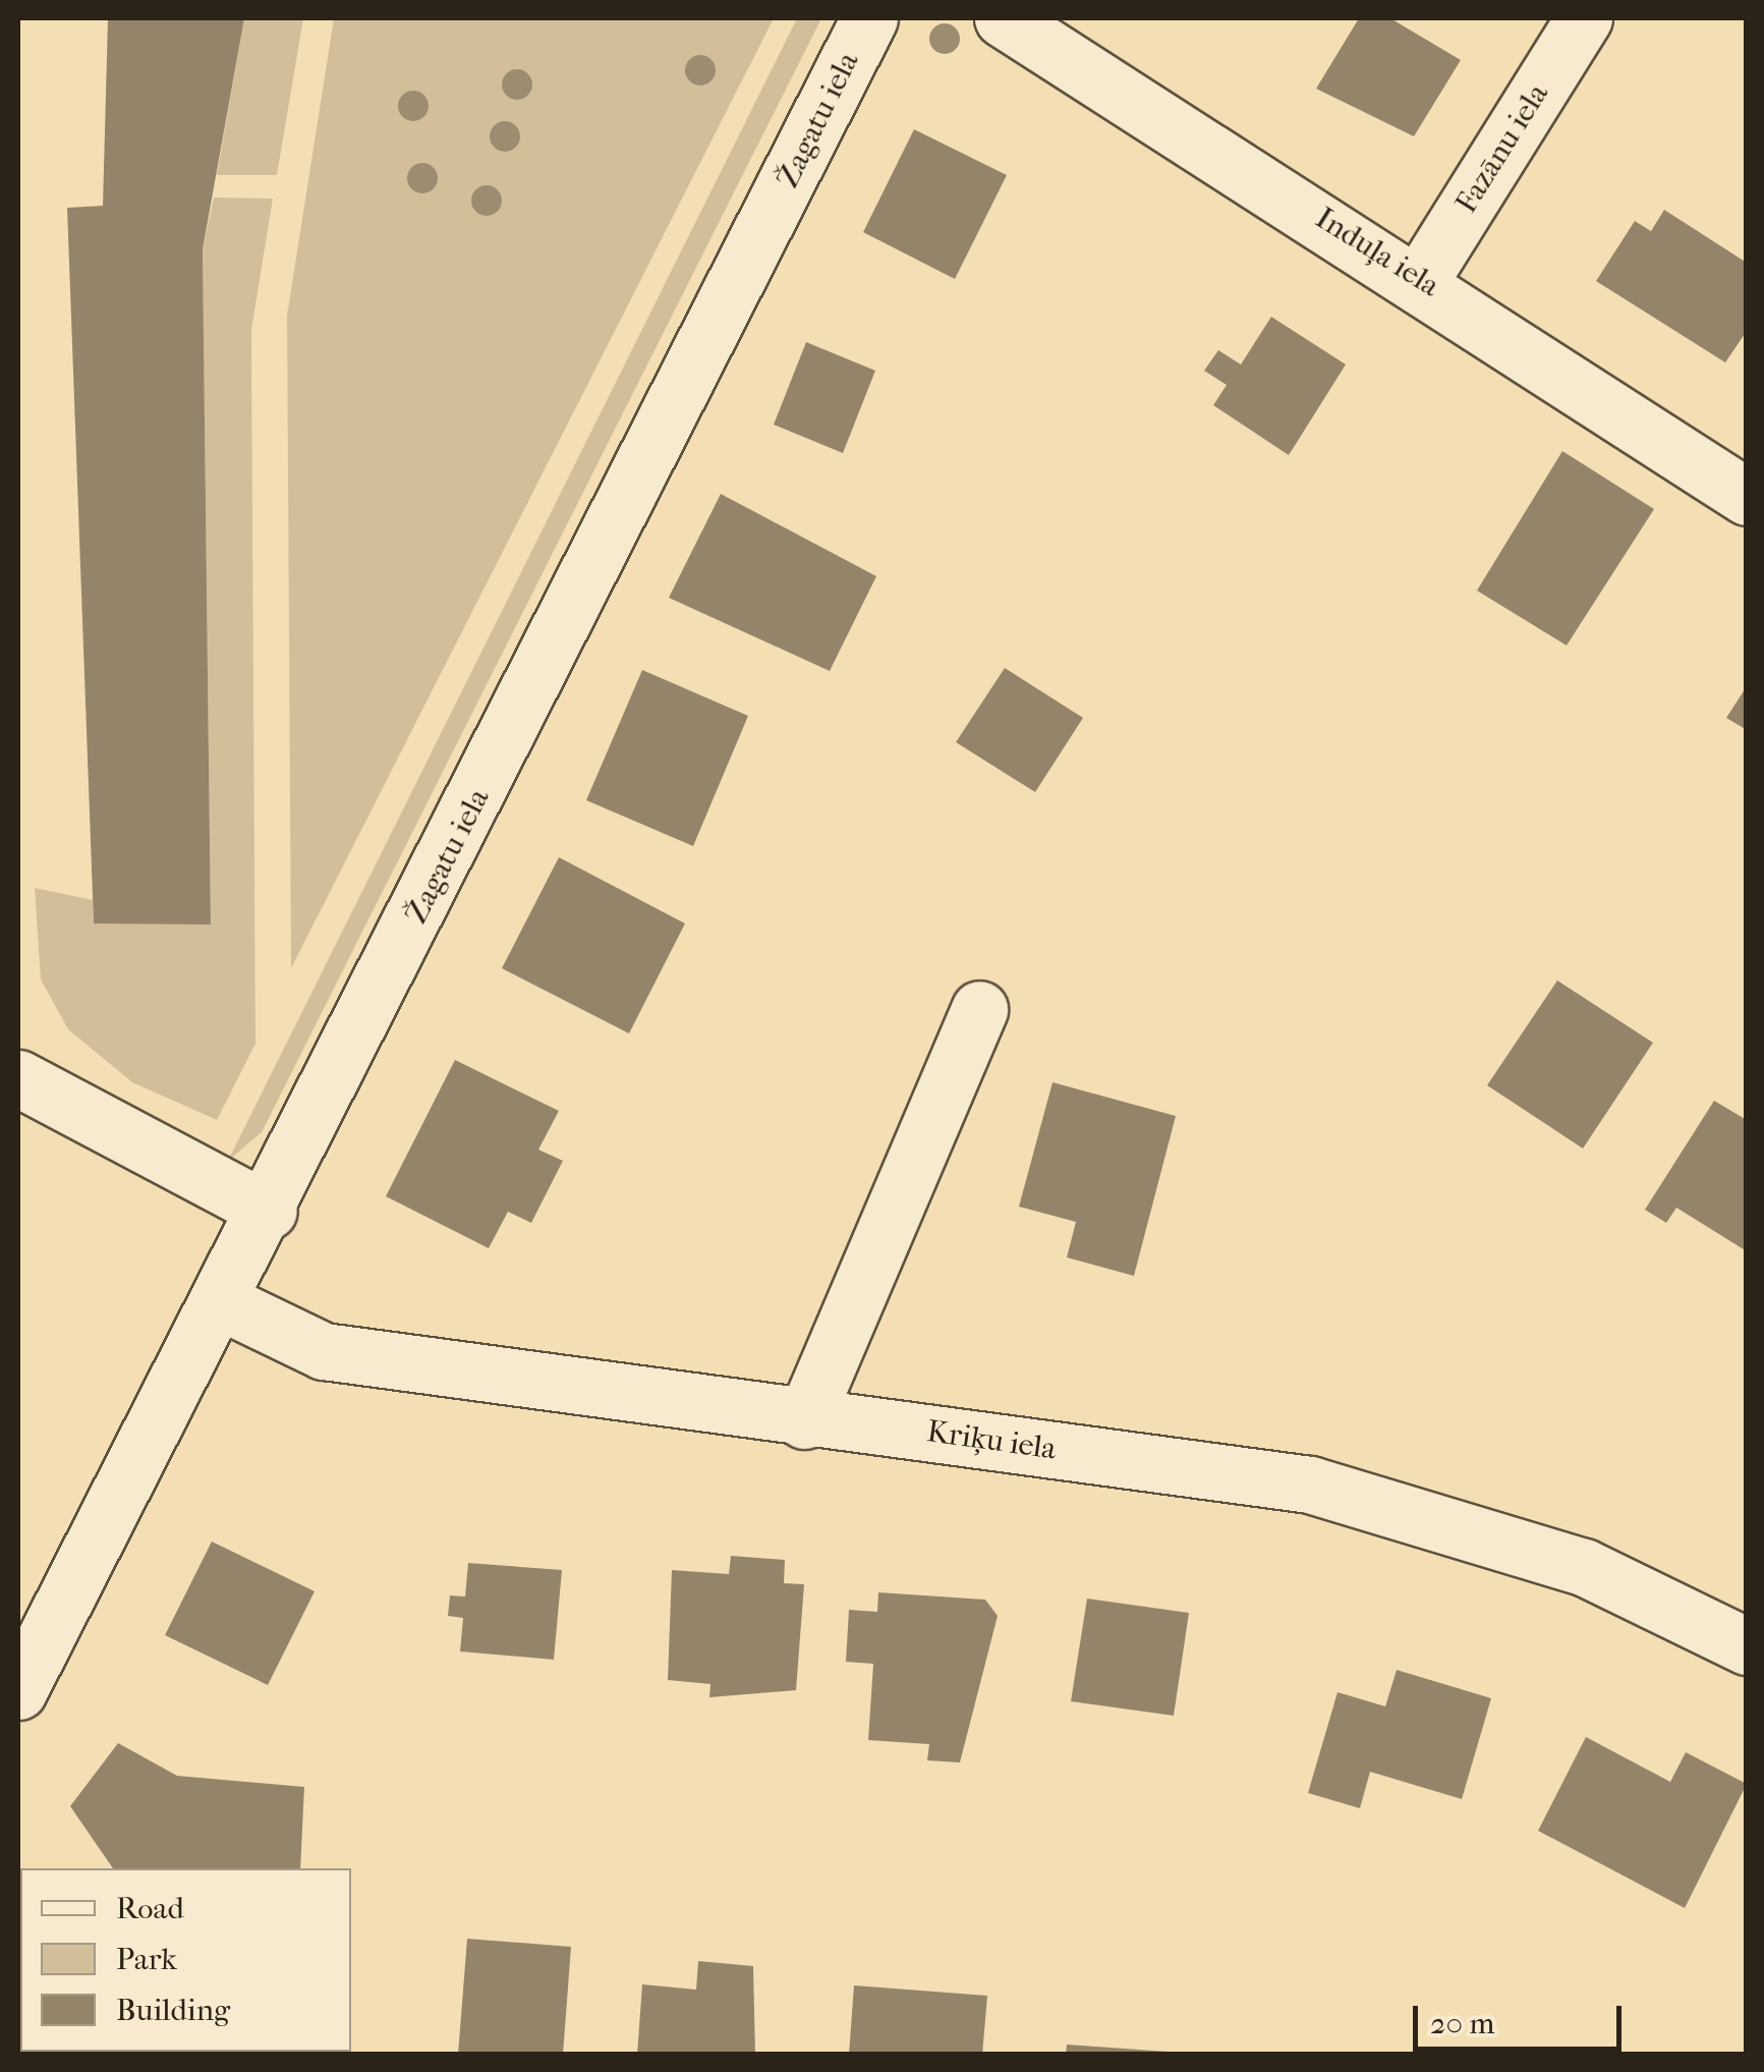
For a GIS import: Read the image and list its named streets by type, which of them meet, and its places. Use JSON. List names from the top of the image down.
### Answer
{
  "streets": {
    "street": [
      "Žagatu iela",
      "Fazānu iela",
      "Induļa iela",
      "Kriķu iela"
    ]
  },
  "crossings": [
    ["Žagatu iela", "Kriķu iela"],
    ["Fazānu iela", "Induļa iela"]
  ],
  "legend": ["Road", "Park", "Building"],
  "scale_bar": "20 m"
}
